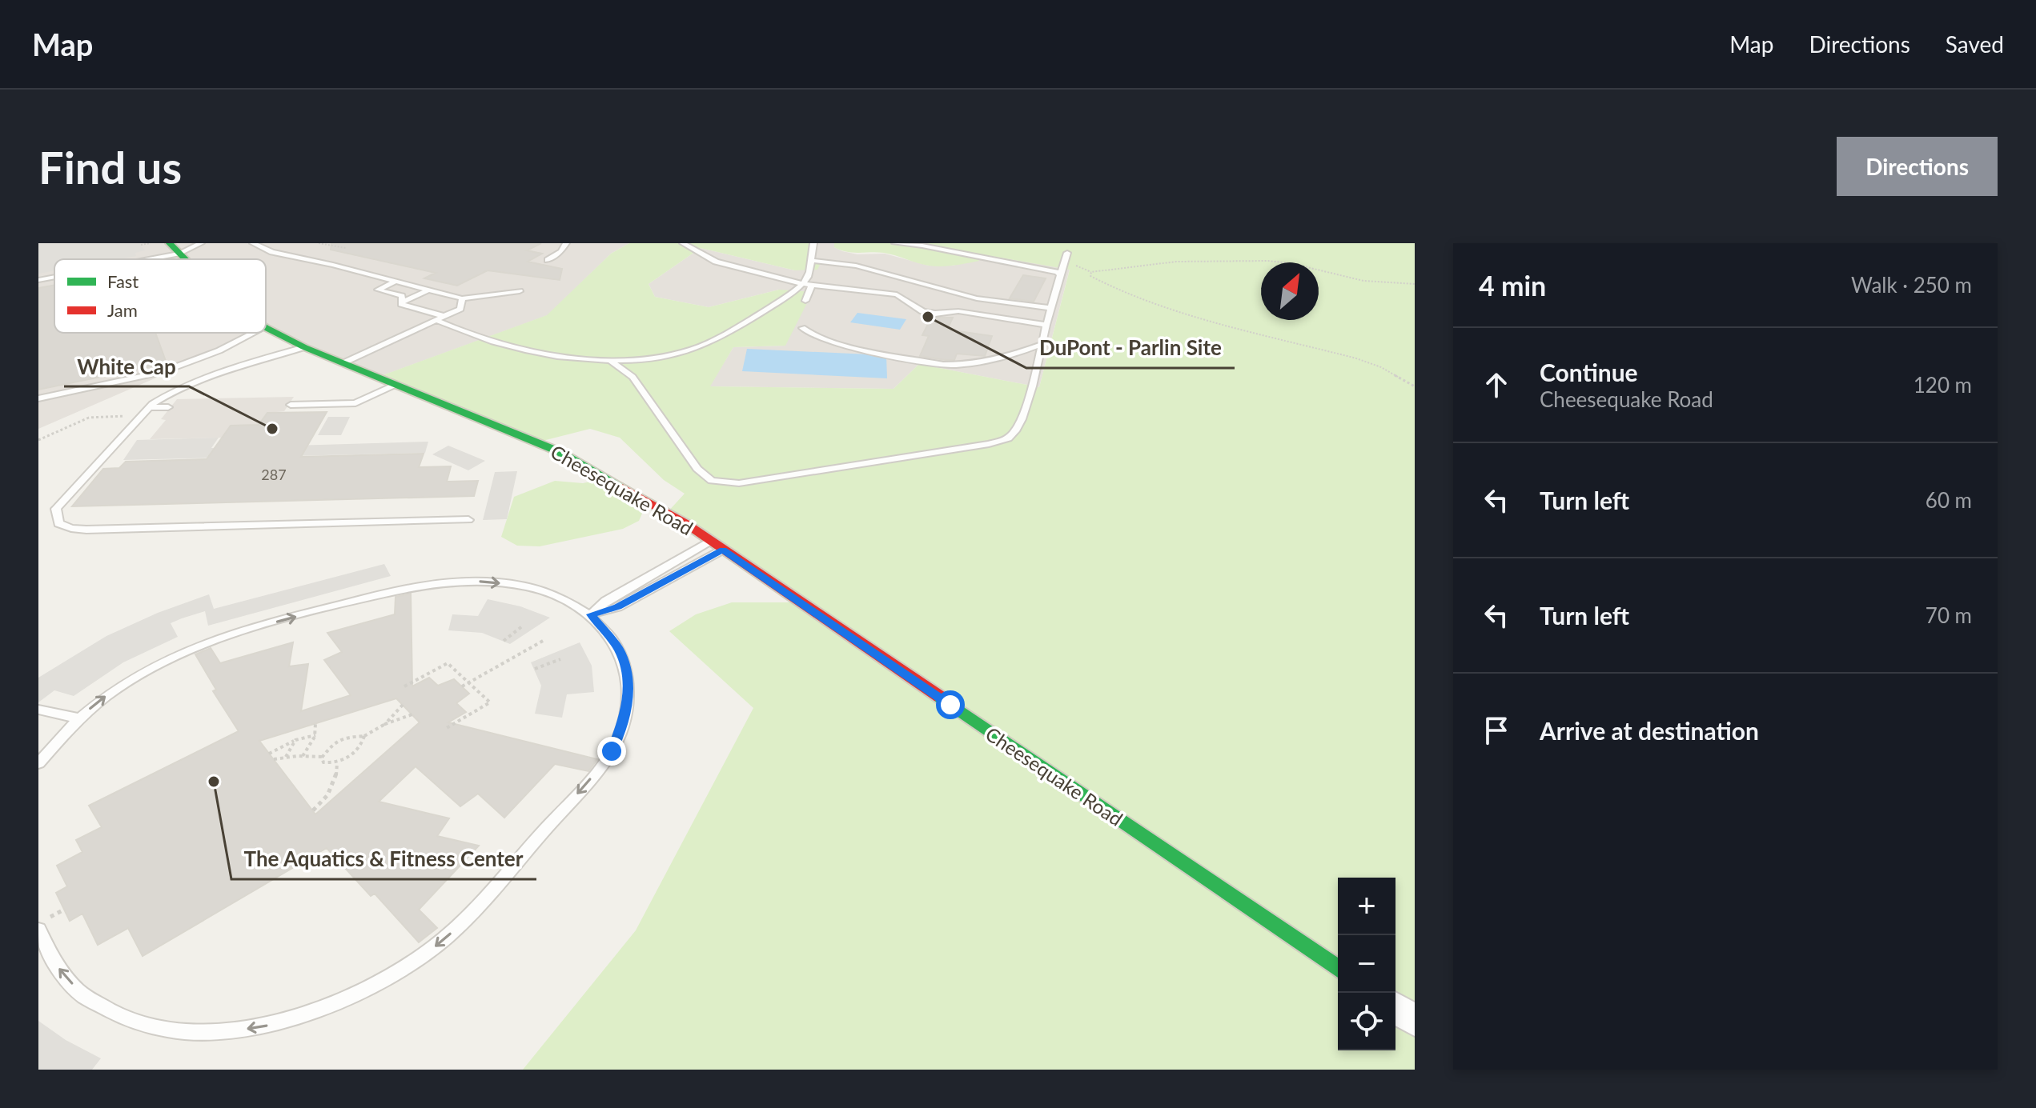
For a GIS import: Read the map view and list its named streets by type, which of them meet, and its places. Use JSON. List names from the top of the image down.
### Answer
{
  "streets": {
    "street": ["Cheesequake Road"]
  },
  "places": ["DuPont - Parlin Site", "White Cap", "The Aquatics & Fitness Center"],
  "house_numbers": ["287"],
  "legend": ["Fast", "Jam"],
  "north": "top right",
  "page": {
    "header": "Map",
    "nav": ["Map", "Directions", "Saved"],
    "buttons": "Directions",
    "title": "Find us",
    "heading": ["4 min", "Walk · 250 m"],
    "list": [
      ["Continue", "Cheesequake Road", "120 m"],
      ["Turn left", "60 m"],
      ["Turn left", "70 m"],
      "Arrive at destination"
    ],
    "map_buttons": ["+", "−"]
  }
}
